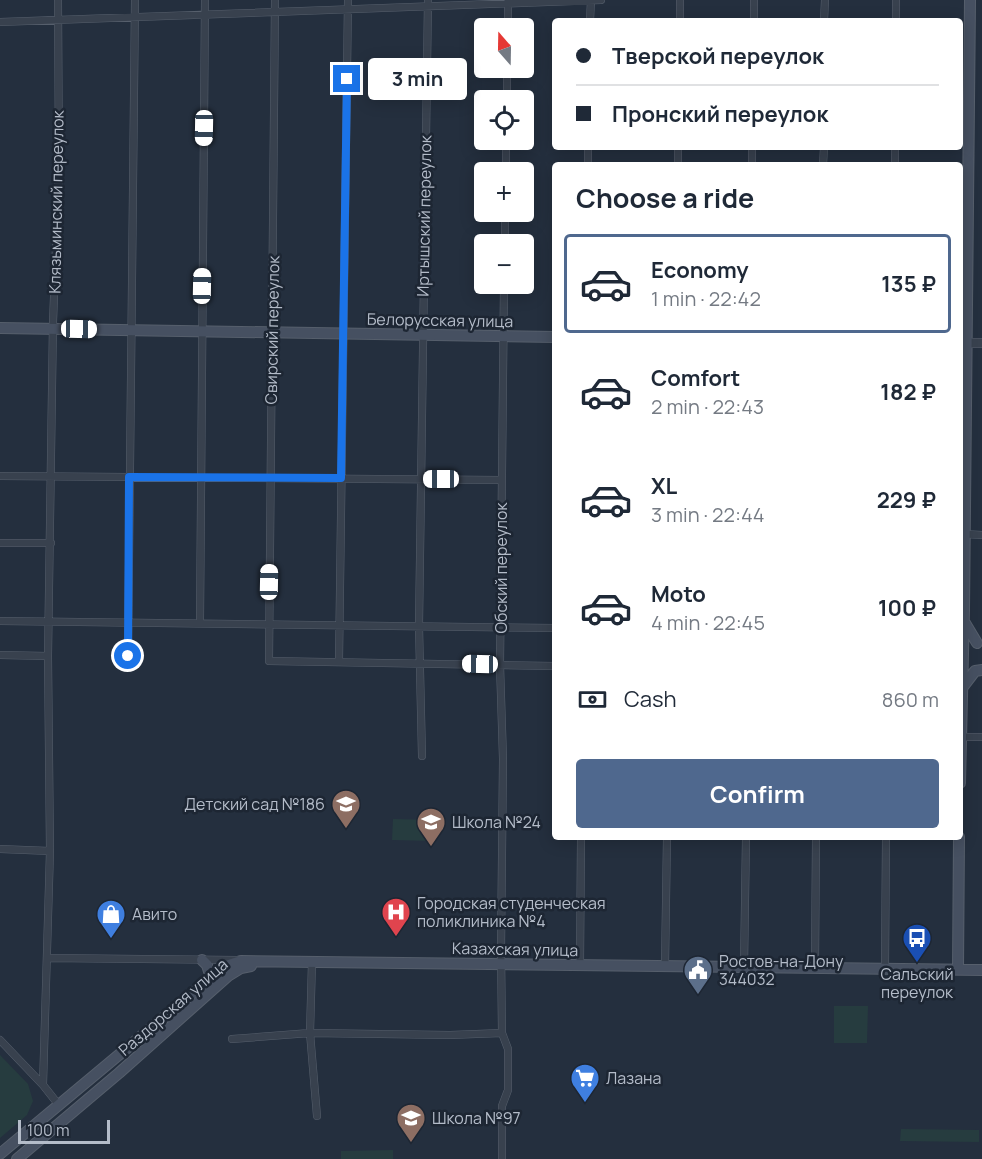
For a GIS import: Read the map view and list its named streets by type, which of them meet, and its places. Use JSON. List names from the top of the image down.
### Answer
{
  "streets": {
    "main road": ["Белорусская улица", "Казахская улица", "Раздорская улица"],
    "street": [
      "Клязьминский переулок",
      "Иртышский переулок",
      "Свирский переулок",
      "Обский переулок"
    ]
  },
  "crossings": [
    ["Клязьминский переулок", "Белорусская улица"],
    ["Клязьминский переулок", "Казахская улица"],
    ["Иртышский переулок", "Белорусская улица"],
    ["Белорусская улица", "Свирский переулок"],
    ["Белорусская улица", "Обский переулок"],
    ["Обский переулок", "Казахская улица"],
    ["Казахская улица", "Раздорская улица"]
  ],
  "places": {
    "school or university": ["Детский сад №186", "Школа №24", "Школа №97"],
    "hospital": ["Городская студенческая поликлиника №4"],
    "shop": ["Авито"],
    "bus stop": ["Сальский переулок"],
    "public building": ["Ростов-на-Дону 344032"],
    "supermarket": ["Лазана"]
  },
  "scale_bar": "100 m",
  "north": "top",
  "page": {
    "map_buttons": ["+", "−"],
    "banner": ["Тверской переулок", "Пронский переулок"],
    "bubble": "3 min",
    "heading": "Choose a ride",
    "list": [
      {
        "name": "Economy",
        "note": "1 min · 22:42",
        "value": "135 ₽"
      },
      {
        "name": "Comfort",
        "note": "2 min · 22:43",
        "value": "182 ₽"
      },
      {
        "name": "XL",
        "note": "3 min · 22:44",
        "value": "229 ₽"
      },
      {
        "name": "Moto",
        "note": "4 min · 22:45",
        "value": "100 ₽"
      }
    ],
    "pay": ["Cash", "860 m"],
    "buttons": "Confirm",
    "scale": "100 m"
  }
}
